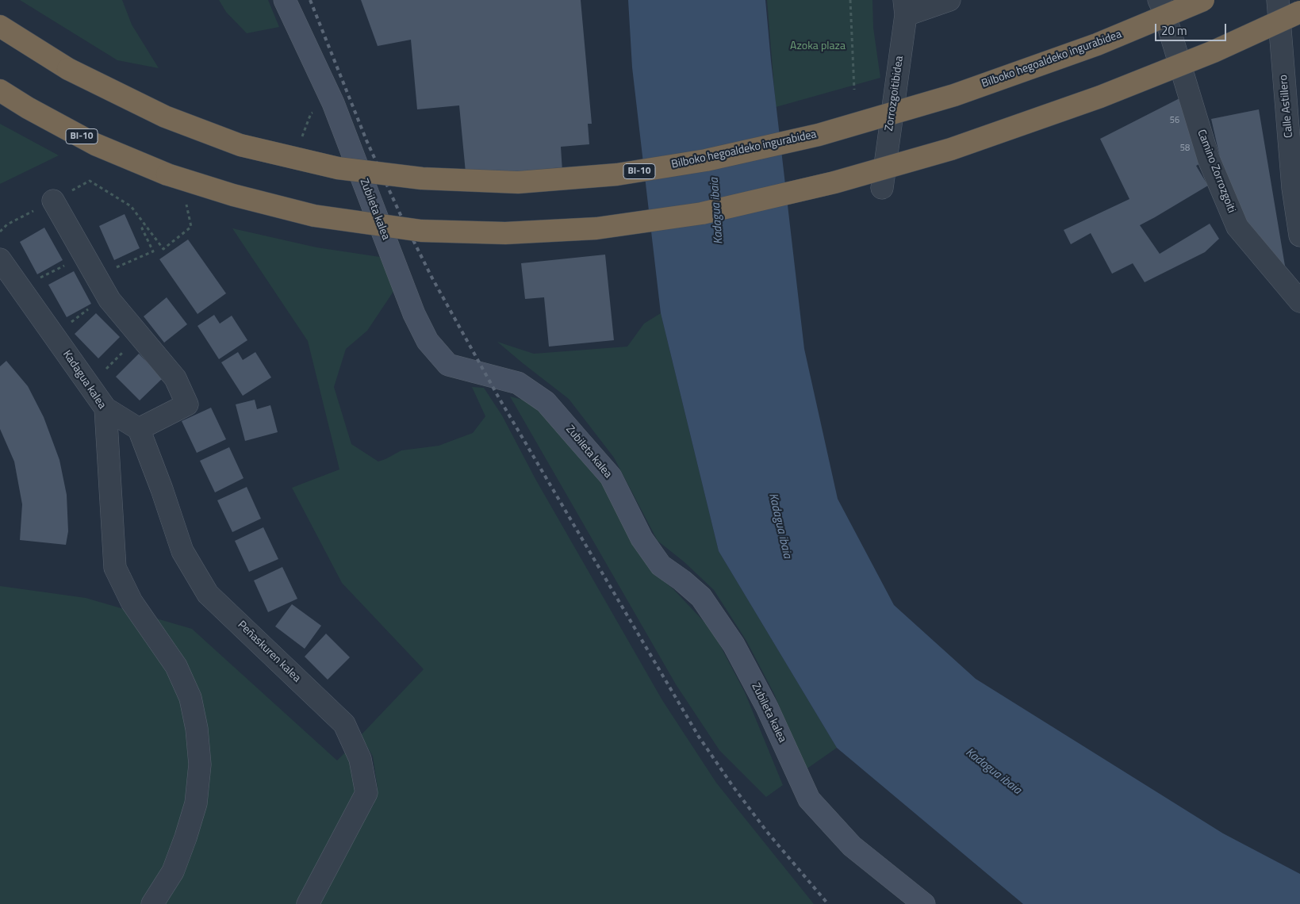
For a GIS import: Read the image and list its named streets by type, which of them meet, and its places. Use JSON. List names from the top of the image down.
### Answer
{
  "streets": {
    "highway": ["Bilboko hegoaldeko ingurabidea", "BI-10"],
    "street": [
      "Zorrozgoitibidea",
      "Calle Astillero",
      "Camino Zorrozgoiti",
      "Zubileta kalea",
      "Kadagua kalea",
      "Peñaskuren kalea"
    ]
  },
  "water": ["Kadagua ibaia"],
  "parks": ["Azoka plaza"],
  "house_numbers": ["56", "58"],
  "scale_bar": "20 m"
}
